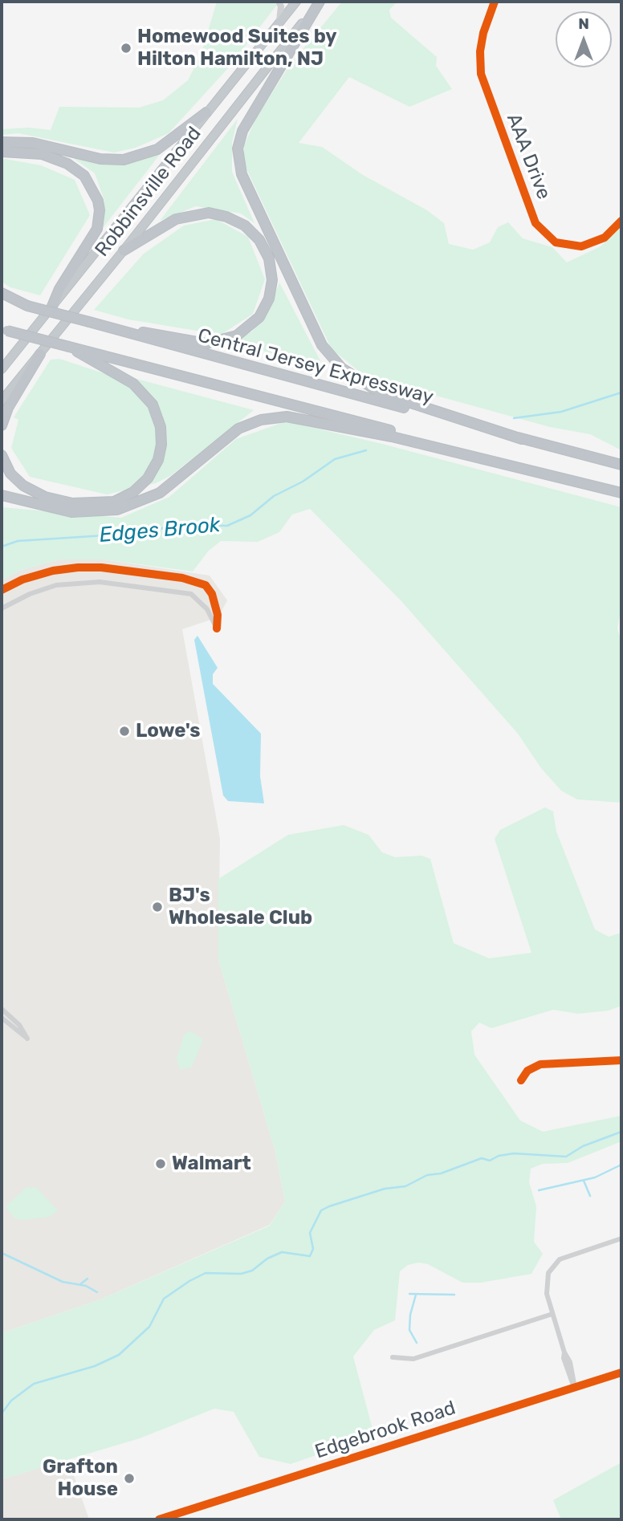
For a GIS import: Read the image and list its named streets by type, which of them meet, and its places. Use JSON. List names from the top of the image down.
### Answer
{
  "streets": {
    "highway": ["Robbinsville Road", "Central Jersey Expressway"],
    "street": ["AAA Drive", "Edgebrook Road"]
  },
  "water": ["Edges Brook"],
  "places": [
    "Homewood Suites by Hilton Hamilton, NJ",
    "Lowe's",
    "BJ's Wholesale Club",
    "Walmart",
    "Grafton House"
  ],
  "north": "top"
}
